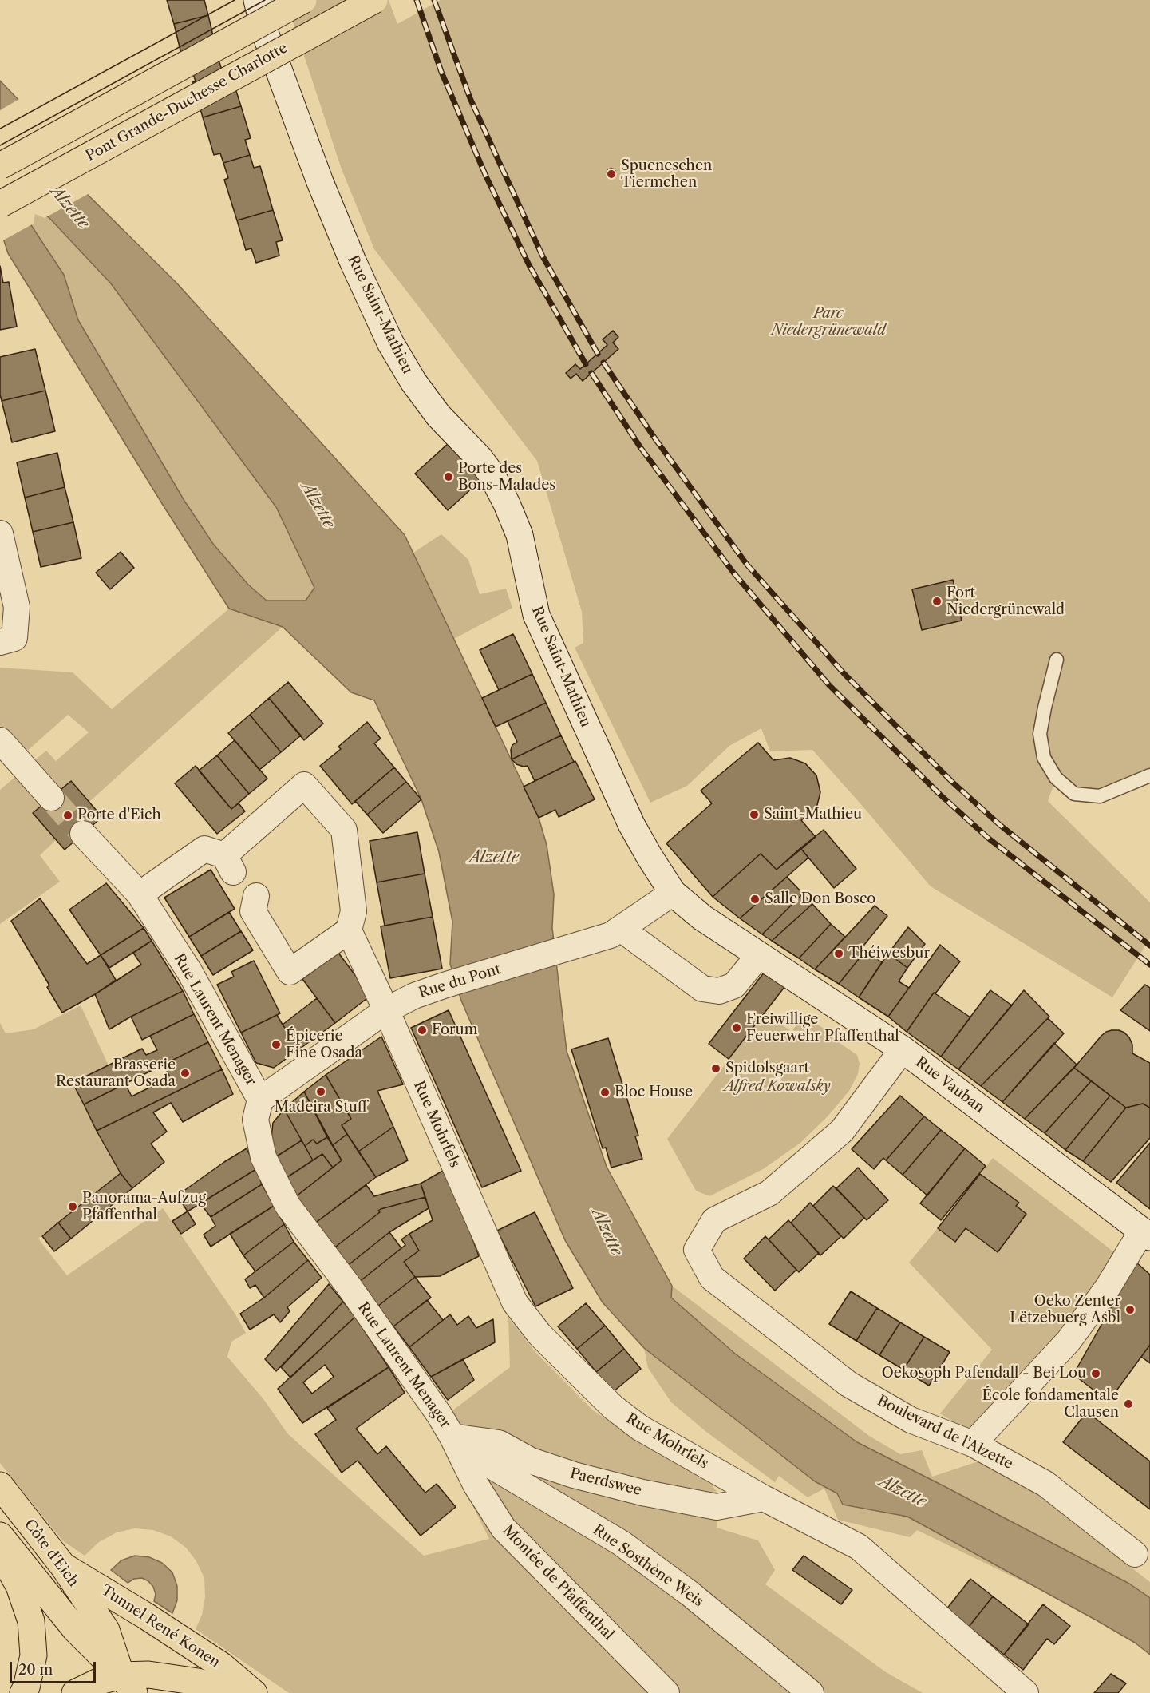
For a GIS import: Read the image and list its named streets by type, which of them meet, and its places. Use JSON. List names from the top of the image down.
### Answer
{
  "streets": {
    "main road": [
      "Pont Grande-Duchesse Charlotte",
      "Rue Saint-Mathieu",
      "Rue Vauban",
      "Côte d'Eich",
      "Tunnel René Konen"
    ],
    "street": [
      "Rue du Pont",
      "Rue Laurent Menager",
      "Rue Mohrfels",
      "Boulevard de l'Alzette",
      "Paerdswee",
      "Rue Sosthène Weis",
      "Montée de Pfaffenthal"
    ]
  },
  "crossings": [
    ["Rue Saint-Mathieu", "Rue du Pont"],
    ["Rue Saint-Mathieu", "Rue Vauban"],
    ["Rue du Pont", "Rue Laurent Menager"],
    ["Rue du Pont", "Rue Vauban"],
    ["Rue du Pont", "Rue Mohrfels"],
    ["Rue Laurent Menager", "Paerdswee"],
    ["Rue Laurent Menager", "Rue Sosthène Weis"],
    ["Rue Laurent Menager", "Montée de Pfaffenthal"],
    ["Rue Vauban", "Boulevard de l'Alzette"],
    ["Rue Mohrfels", "Paerdswee"],
    ["Paerdswee", "Rue Sosthène Weis"],
    ["Paerdswee", "Montée de Pfaffenthal"],
    ["Côte d'Eich", "Tunnel René Konen"],
    ["Rue Sosthène Weis", "Montée de Pfaffenthal"]
  ],
  "water": ["Alzette"],
  "parks": ["Parc Niedergrünewald", "Alfred Kowalsky"],
  "places": [
    "Spueneschen Tiermchen",
    "Porte des Bons-Malades",
    "Fort Niedergrünewald",
    "Saint-Mathieu",
    "Porte d'Eich",
    "Salle Don Bosco",
    "Théiwesbur",
    "Freiwillige Feuerwehr Pfaffenthal",
    "Forum",
    "Épicerie Fine Osada",
    "Spidolsgaart",
    "Brasserie Restaurant Osada",
    "Madeira Stuff",
    "Bloc House",
    "Panorama-Aufzug Pfaffenthal",
    "Oeko Zenter Lëtzebuerg Asbl",
    "Oekosoph Pafendall - Bei Lou",
    "École fondamentale Clausen"
  ],
  "scale_bar": "20 m"
}
